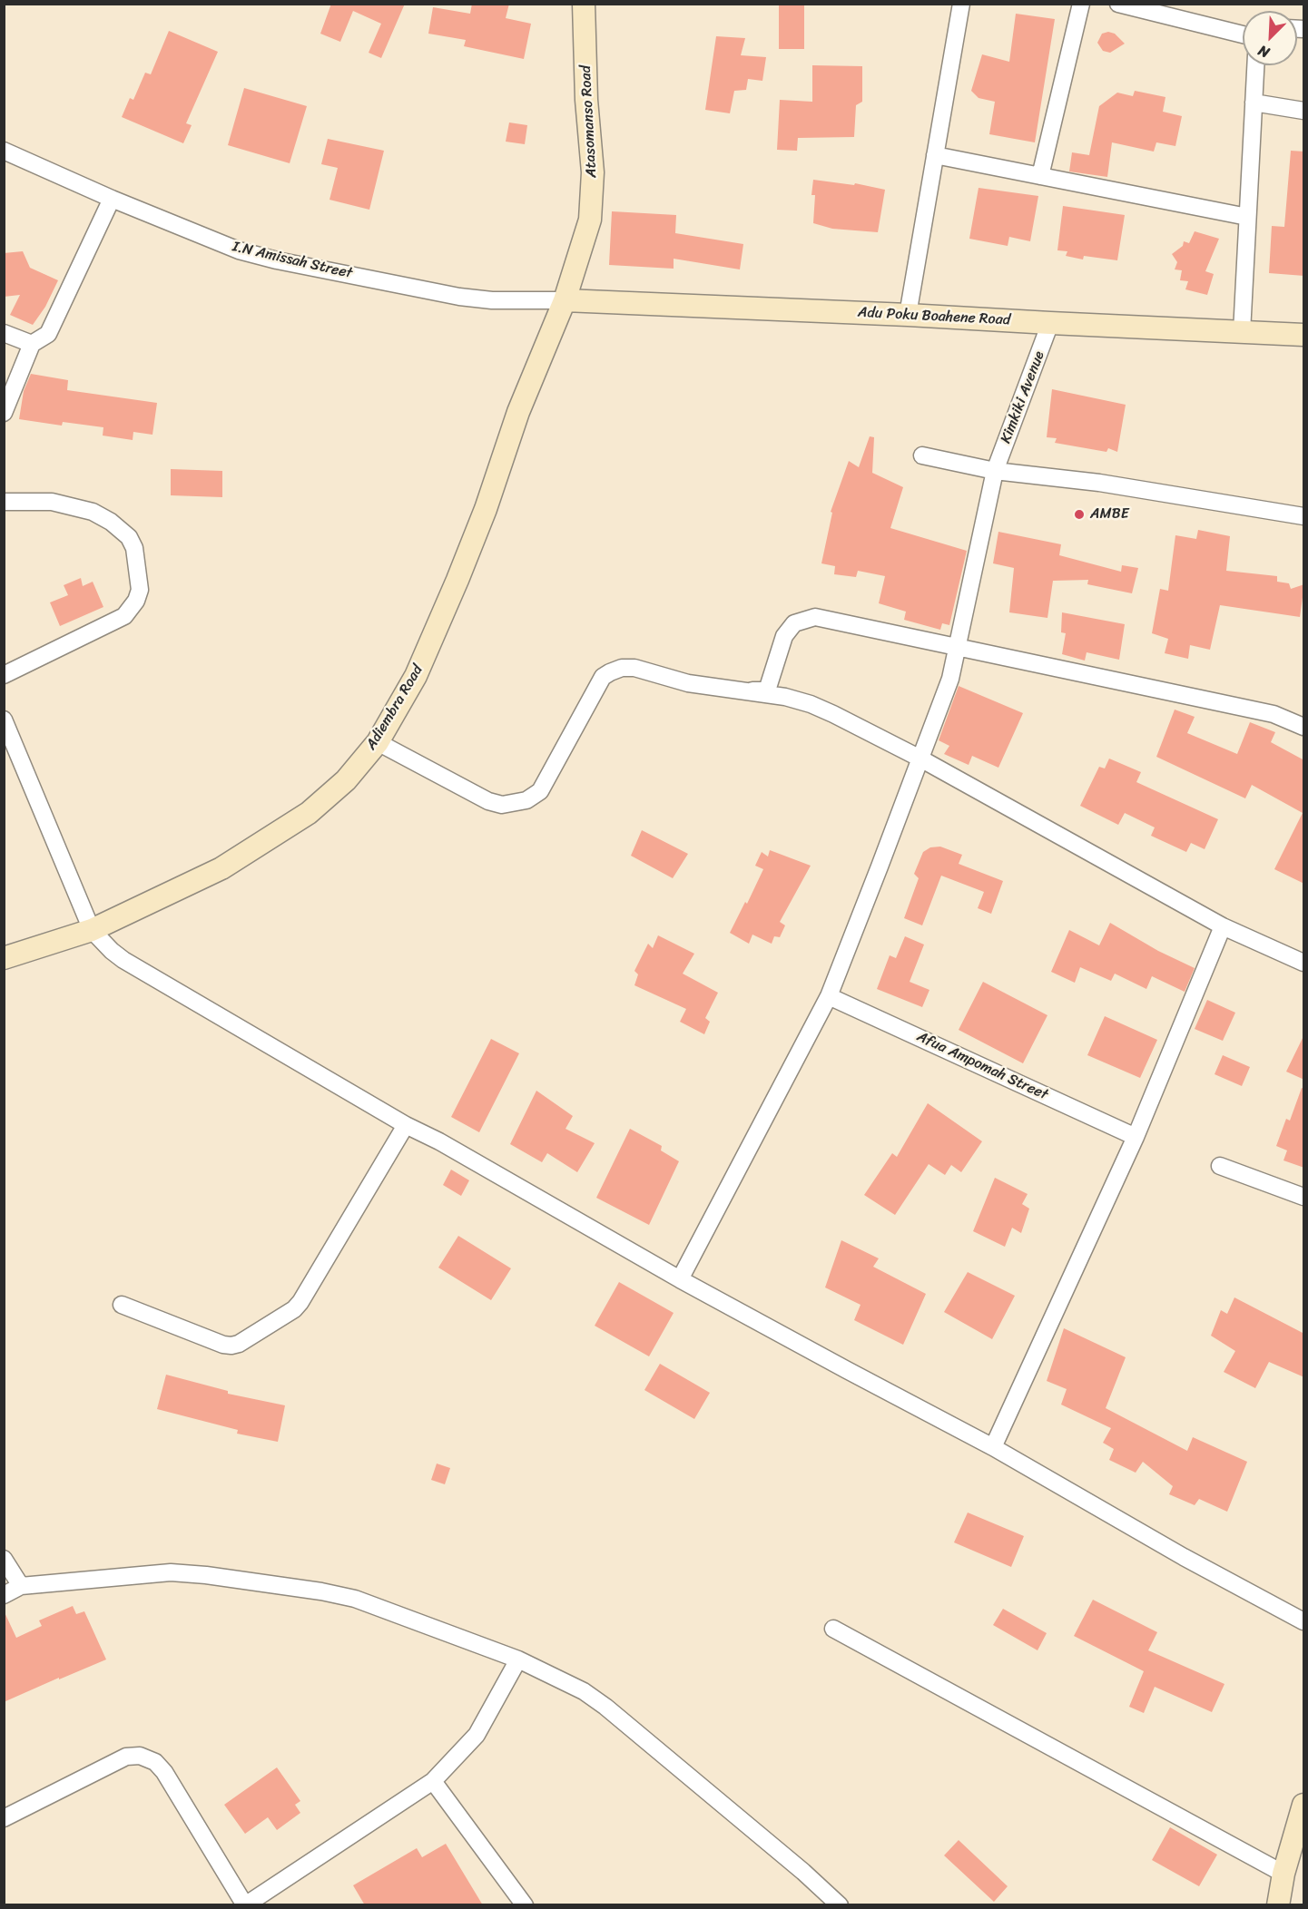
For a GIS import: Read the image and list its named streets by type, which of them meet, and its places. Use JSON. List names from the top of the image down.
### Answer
{
  "streets": {
    "street": [
      "Atasomanso Road",
      "I.N Amissah Street",
      "Adu Poku Boahene Road",
      "Kimkiki Avenue",
      "Adiembra Road",
      "Afua Ampomah Street"
    ]
  },
  "crossings": [
    ["Atasomanso Road", "I.N Amissah Street"],
    ["Atasomanso Road", "Adu Poku Boahene Road"],
    ["Atasomanso Road", "Adiembra Road"],
    ["I.N Amissah Street", "Adu Poku Boahene Road"],
    ["I.N Amissah Street", "Adiembra Road"],
    ["Adu Poku Boahene Road", "Kimkiki Avenue"],
    ["Adu Poku Boahene Road", "Adiembra Road"],
    ["Kimkiki Avenue", "Afua Ampomah Street"]
  ],
  "places": ["AMBE"],
  "north": "bottom left"
}
